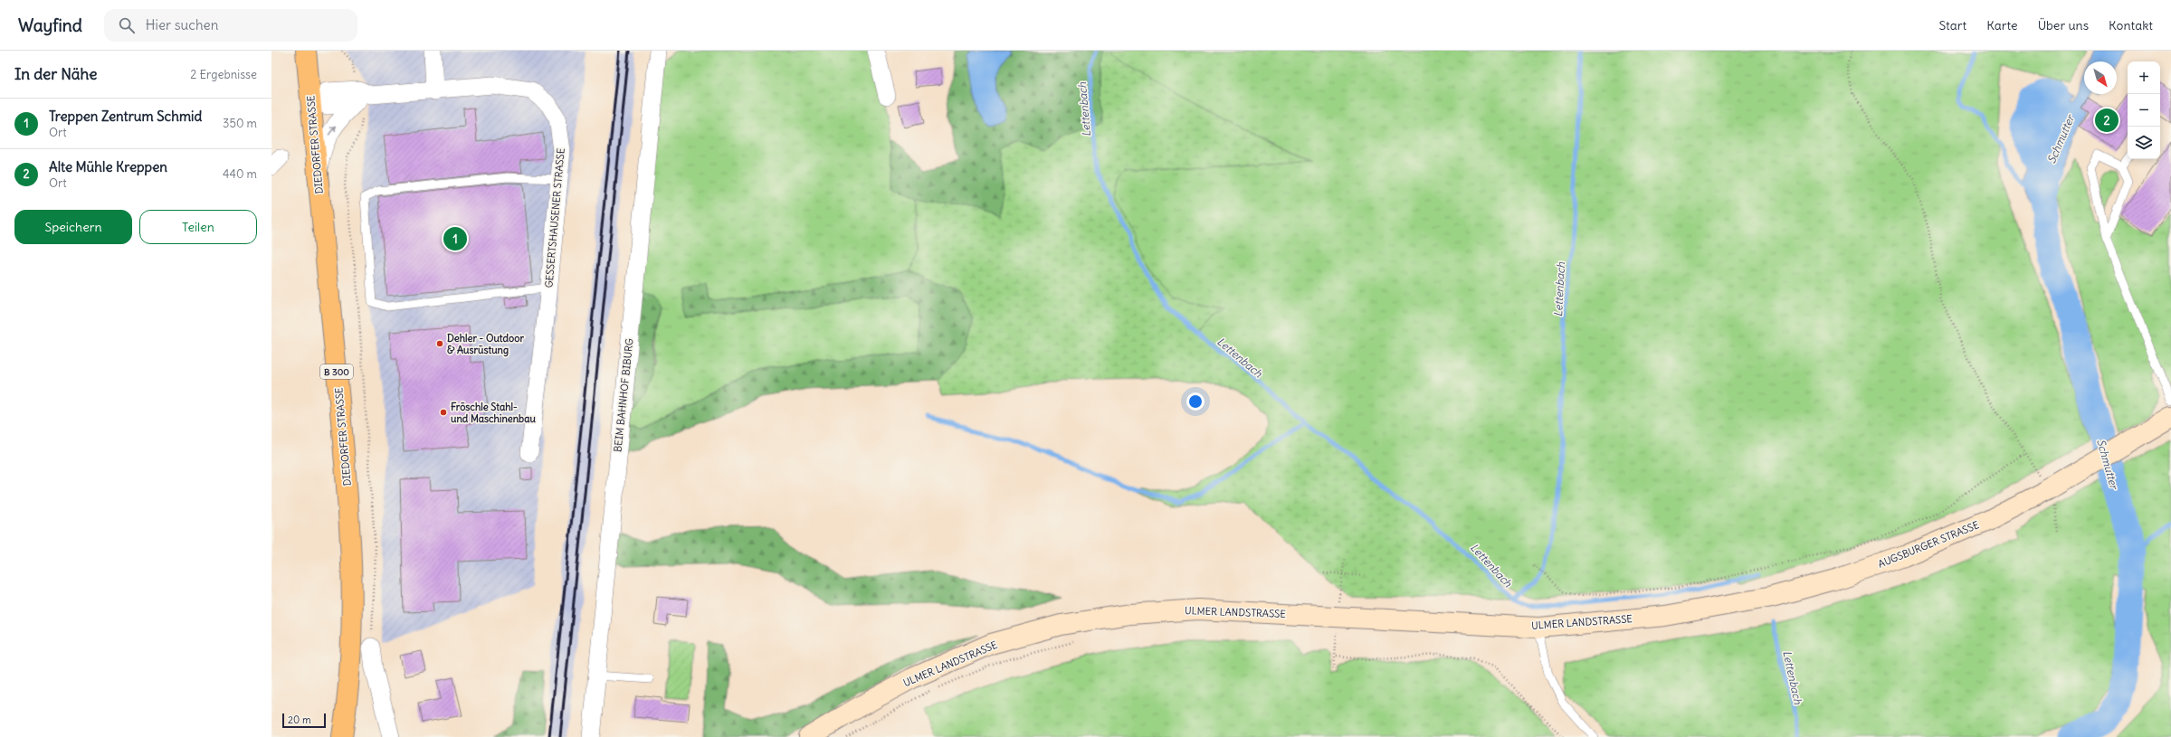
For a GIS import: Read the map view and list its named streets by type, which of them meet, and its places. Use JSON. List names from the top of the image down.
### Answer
{
  "streets": {
    "main road": [
      "DIEDORFER STRASSE",
      "B 300",
      "AUGSBURGER STRASSE",
      "ULMER LANDSTRASSE"
    ],
    "street": ["GESSERTSHAUSENER STRASSE", "BEIM BAHNHOF BIBURG"]
  },
  "crossings": [
    ["DIEDORFER STRASSE", "GESSERTSHAUSENER STRASSE"],
    ["AUGSBURGER STRASSE", "ULMER LANDSTRASSE"]
  ],
  "water": ["Lettenbach", "Schmutter"],
  "places": ["Dehler - Outdoor & Ausrüstung", "Fröschle Stahl- und Maschinenbau"],
  "scale_bar": "20 m",
  "north": "bottom right",
  "page": {
    "header": "Wayfind",
    "search": "Hier suchen",
    "nav": [
      "Start",
      "Karte",
      "Über uns",
      "Kontakt"
    ],
    "heading": ["In der Nähe", "2 Ergebnisse"],
    "map_buttons": ["+", "−"],
    "list": [
      {
        "mark": "1",
        "name": "Treppen Zentrum Schmid",
        "note": "Ort",
        "value": "350 m"
      },
      {
        "mark": "2",
        "name": "Alte Mühle Kreppen",
        "note": "Ort",
        "value": "440 m"
      }
    ],
    "pins": ["2", "1"],
    "buttons": ["Speichern", "Teilen"],
    "scale": "20 m"
  }
}
